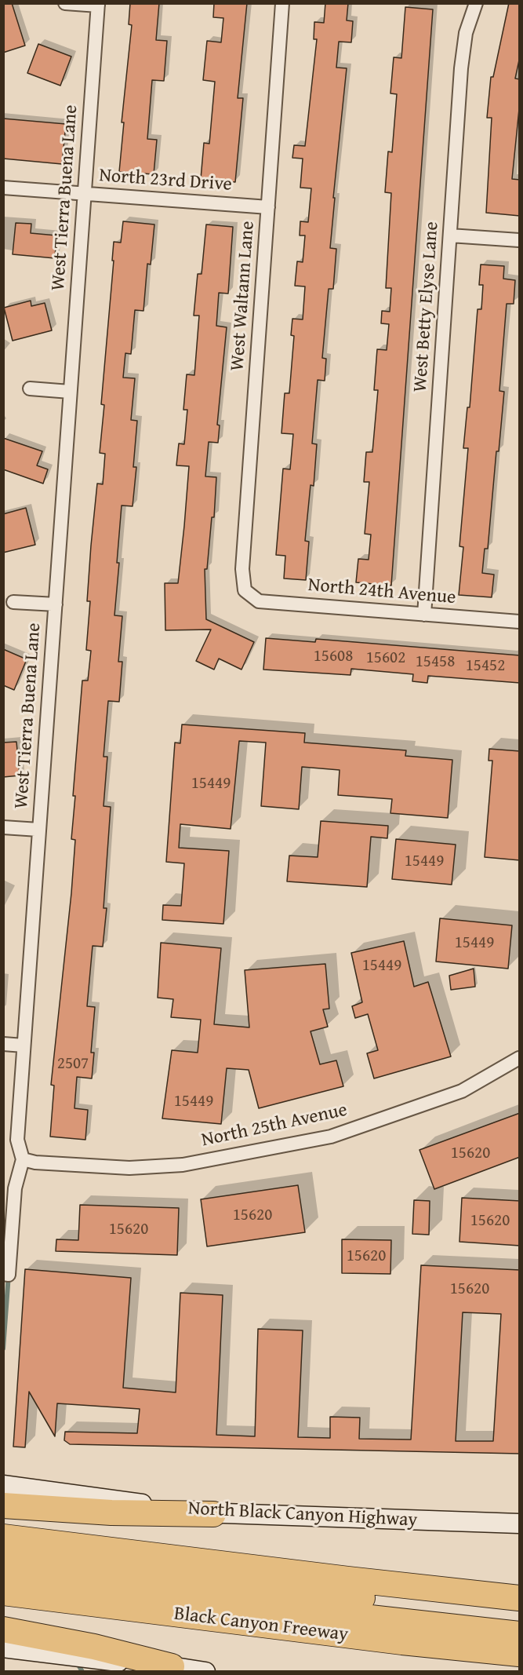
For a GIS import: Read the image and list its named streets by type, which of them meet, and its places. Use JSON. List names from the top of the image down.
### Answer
{
  "streets": {
    "highway": ["Black Canyon Freeway"],
    "main road": ["North Black Canyon Highway"],
    "street": [
      "North 23rd Drive",
      "West Tierra Buena Lane",
      "West Waltann Lane",
      "West Betty Elyse Lane",
      "North 24th Avenue",
      "North 25th Avenue"
    ]
  },
  "crossings": [
    ["North 23rd Drive", "West Tierra Buena Lane"],
    ["North 23rd Drive", "West Waltann Lane"],
    ["West Tierra Buena Lane", "North 25th Avenue"],
    ["West Waltann Lane", "North 24th Avenue"],
    ["West Betty Elyse Lane", "North 24th Avenue"]
  ],
  "house_numbers": [
    "15608",
    "15602",
    "15458",
    "15452",
    "15449",
    "15449",
    "15449",
    "15449",
    "2507",
    "15449",
    "15620",
    "15620",
    "15620",
    "15620",
    "15620",
    "15620"
  ]
}
